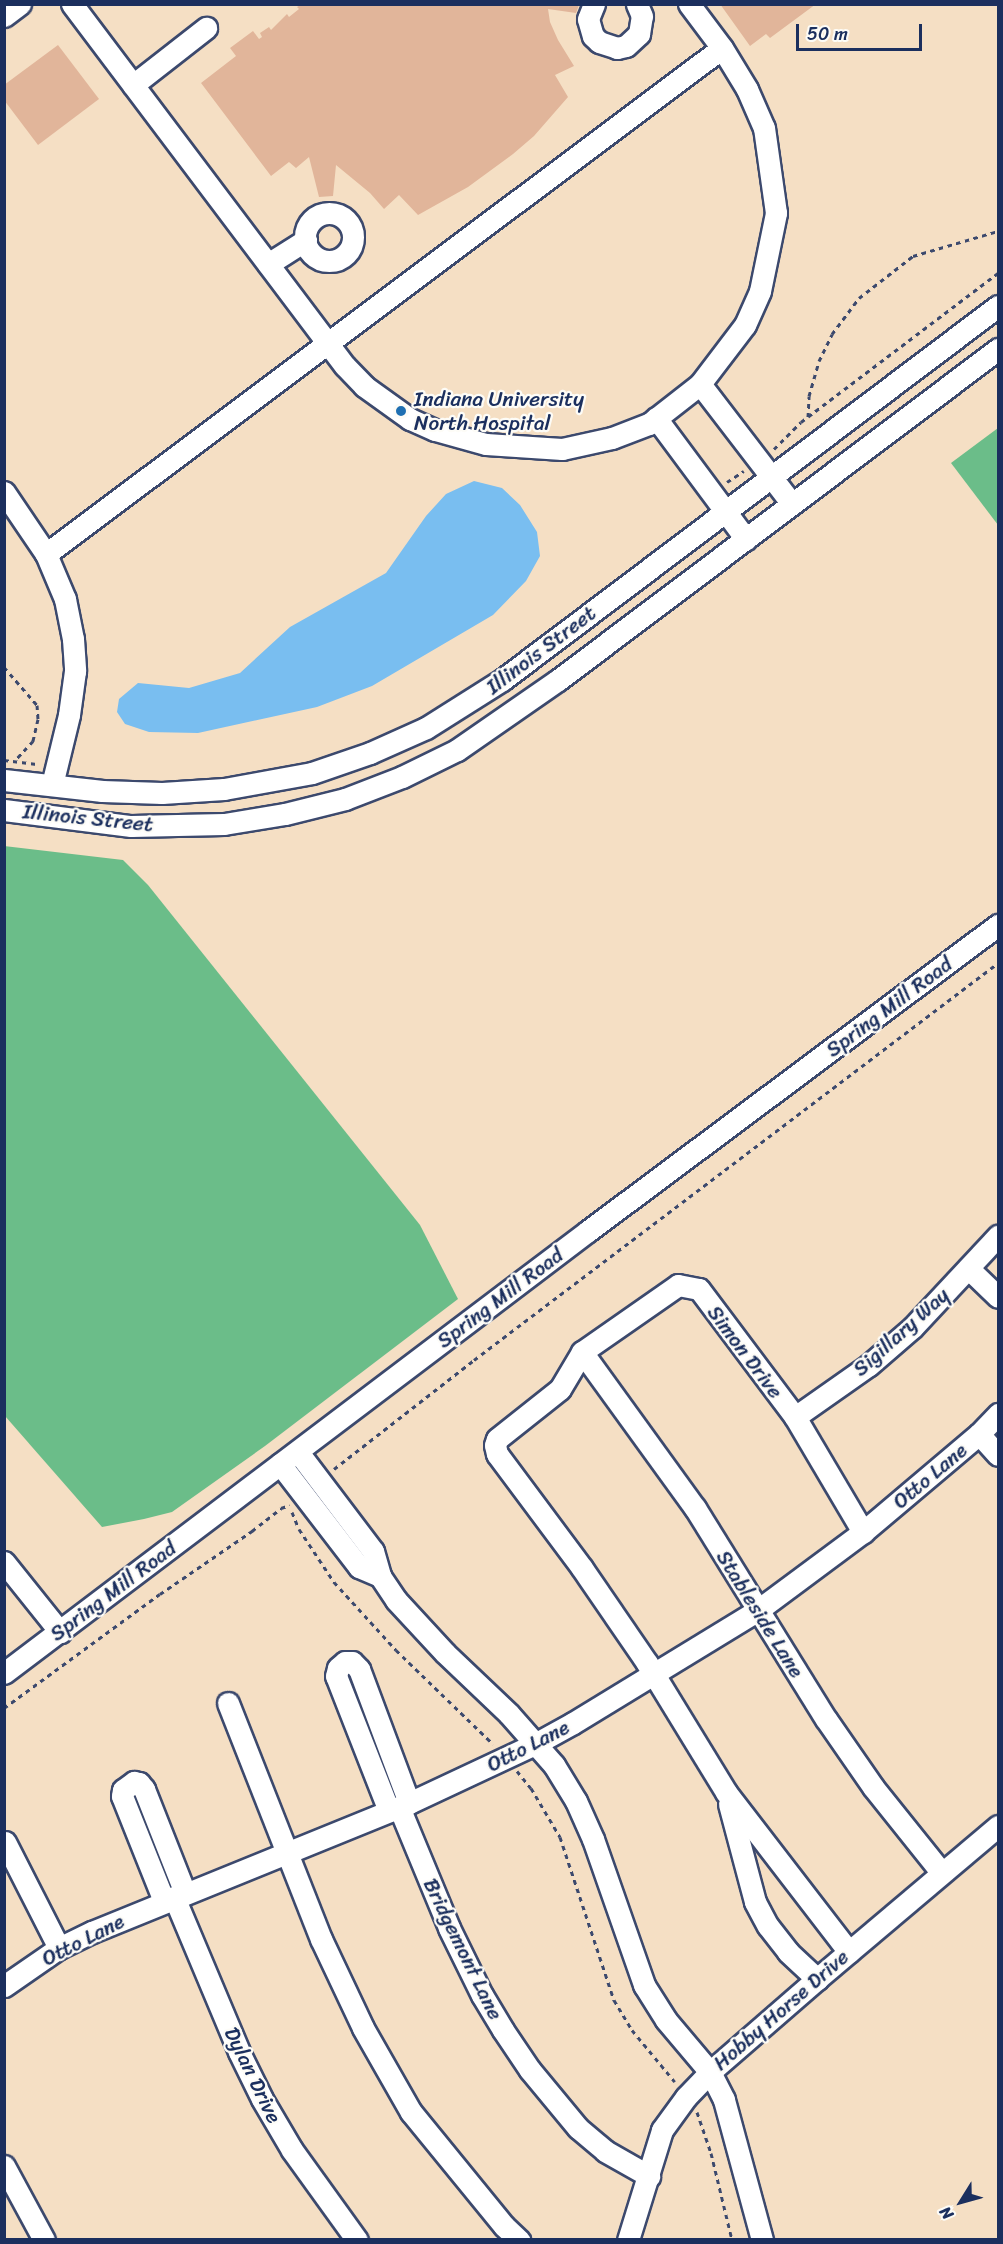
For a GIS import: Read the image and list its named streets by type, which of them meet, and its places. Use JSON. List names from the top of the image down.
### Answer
{
  "streets": {
    "street": [
      "Illinois Street",
      "Spring Mill Road",
      "Sigillary Way",
      "Simon Drive",
      "Otto Lane",
      "Stableside Lane",
      "Bridgemont Lane",
      "Hobby Horse Drive",
      "Dylan Drive"
    ]
  },
  "crossings": [
    ["Sigillary Way", "Simon Drive"],
    ["Simon Drive", "Otto Lane"],
    ["Simon Drive", "Stableside Lane"],
    ["Otto Lane", "Stableside Lane"],
    ["Otto Lane", "Bridgemont Lane"],
    ["Otto Lane", "Dylan Drive"],
    ["Stableside Lane", "Hobby Horse Drive"],
    ["Bridgemont Lane", "Hobby Horse Drive"]
  ],
  "places": ["Indiana University North Hospital"],
  "scale_bar": "50 m",
  "north": "bottom left"
}
